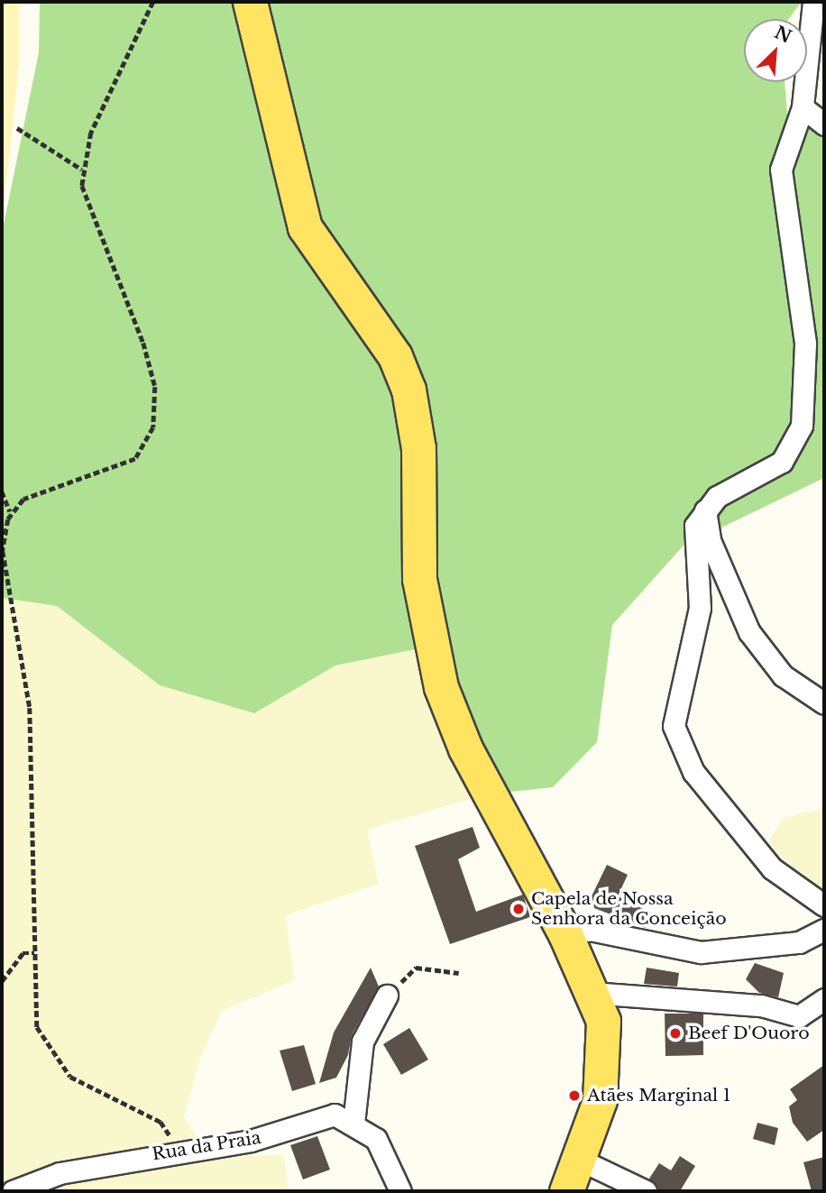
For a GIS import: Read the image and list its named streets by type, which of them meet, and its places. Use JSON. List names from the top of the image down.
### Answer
{
  "streets": {
    "street": ["Rua da Praia"]
  },
  "places": ["Capela de Nossa Senhora da Conceição", "Beef D'Ouoro", "Atães Marginal 1"],
  "north": "top right"
}
